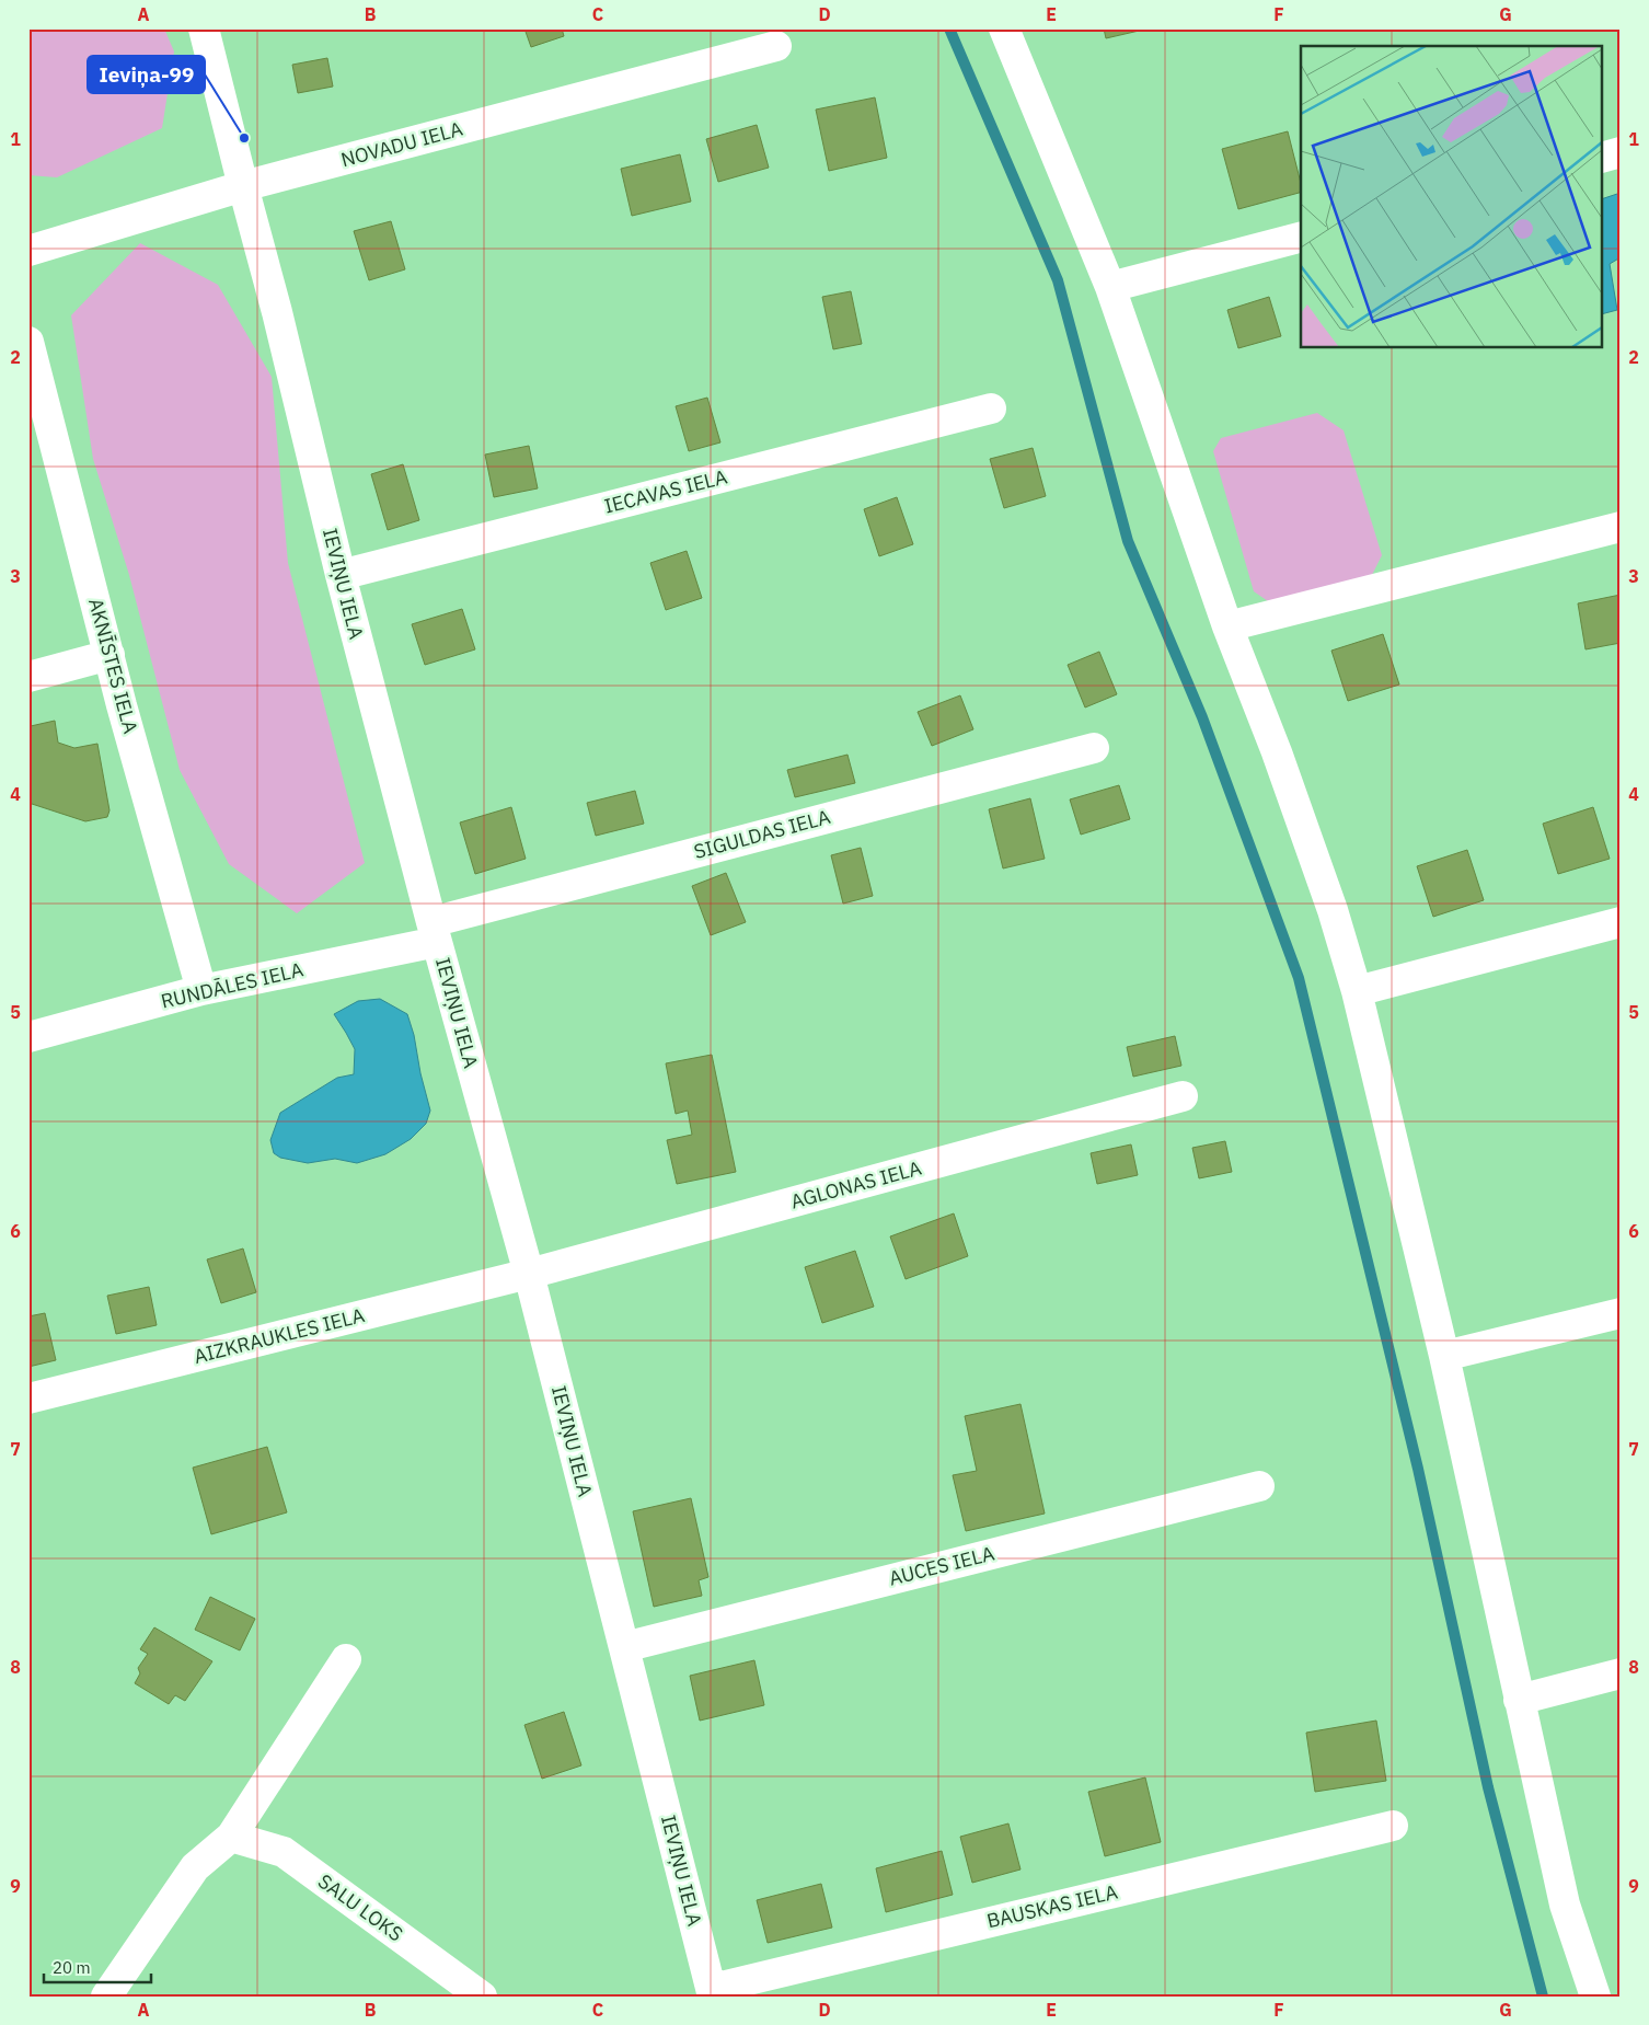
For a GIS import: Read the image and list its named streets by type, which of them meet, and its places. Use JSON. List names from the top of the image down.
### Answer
{
  "streets": {
    "street": [
      "NOVADU IELA",
      "IECAVAS IELA",
      "IEVIŅU IELA",
      "AKNĪSTES IELA",
      "SIGULDAS IELA",
      "RUNDĀLES IELA",
      "AGLONAS IELA",
      "AIZKRAUKLES IELA",
      "AUCES IELA",
      "BAUSKAS IELA",
      "SALU LOKS"
    ]
  },
  "crossings": [
    ["NOVADU IELA", "IEVIŅU IELA"],
    ["IECAVAS IELA", "IEVIŅU IELA"],
    ["IEVIŅU IELA", "SIGULDAS IELA"],
    ["IEVIŅU IELA", "RUNDĀLES IELA"],
    ["IEVIŅU IELA", "AGLONAS IELA"],
    ["IEVIŅU IELA", "AIZKRAUKLES IELA"],
    ["IEVIŅU IELA", "AUCES IELA"],
    ["IEVIŅU IELA", "BAUSKAS IELA"],
    ["AKNĪSTES IELA", "RUNDĀLES IELA"],
    ["SIGULDAS IELA", "RUNDĀLES IELA"],
    ["AGLONAS IELA", "AIZKRAUKLES IELA"]
  ],
  "places": ["Ieviņa-99"],
  "scale_bar": "20 m",
  "grid": {
    "columns": [
      "A",
      "B",
      "C",
      "D",
      "E",
      "F",
      "G"
    ],
    "rows": [
      "1",
      "2",
      "3",
      "4",
      "5",
      "6",
      "7",
      "8",
      "9"
    ]
  }
}
